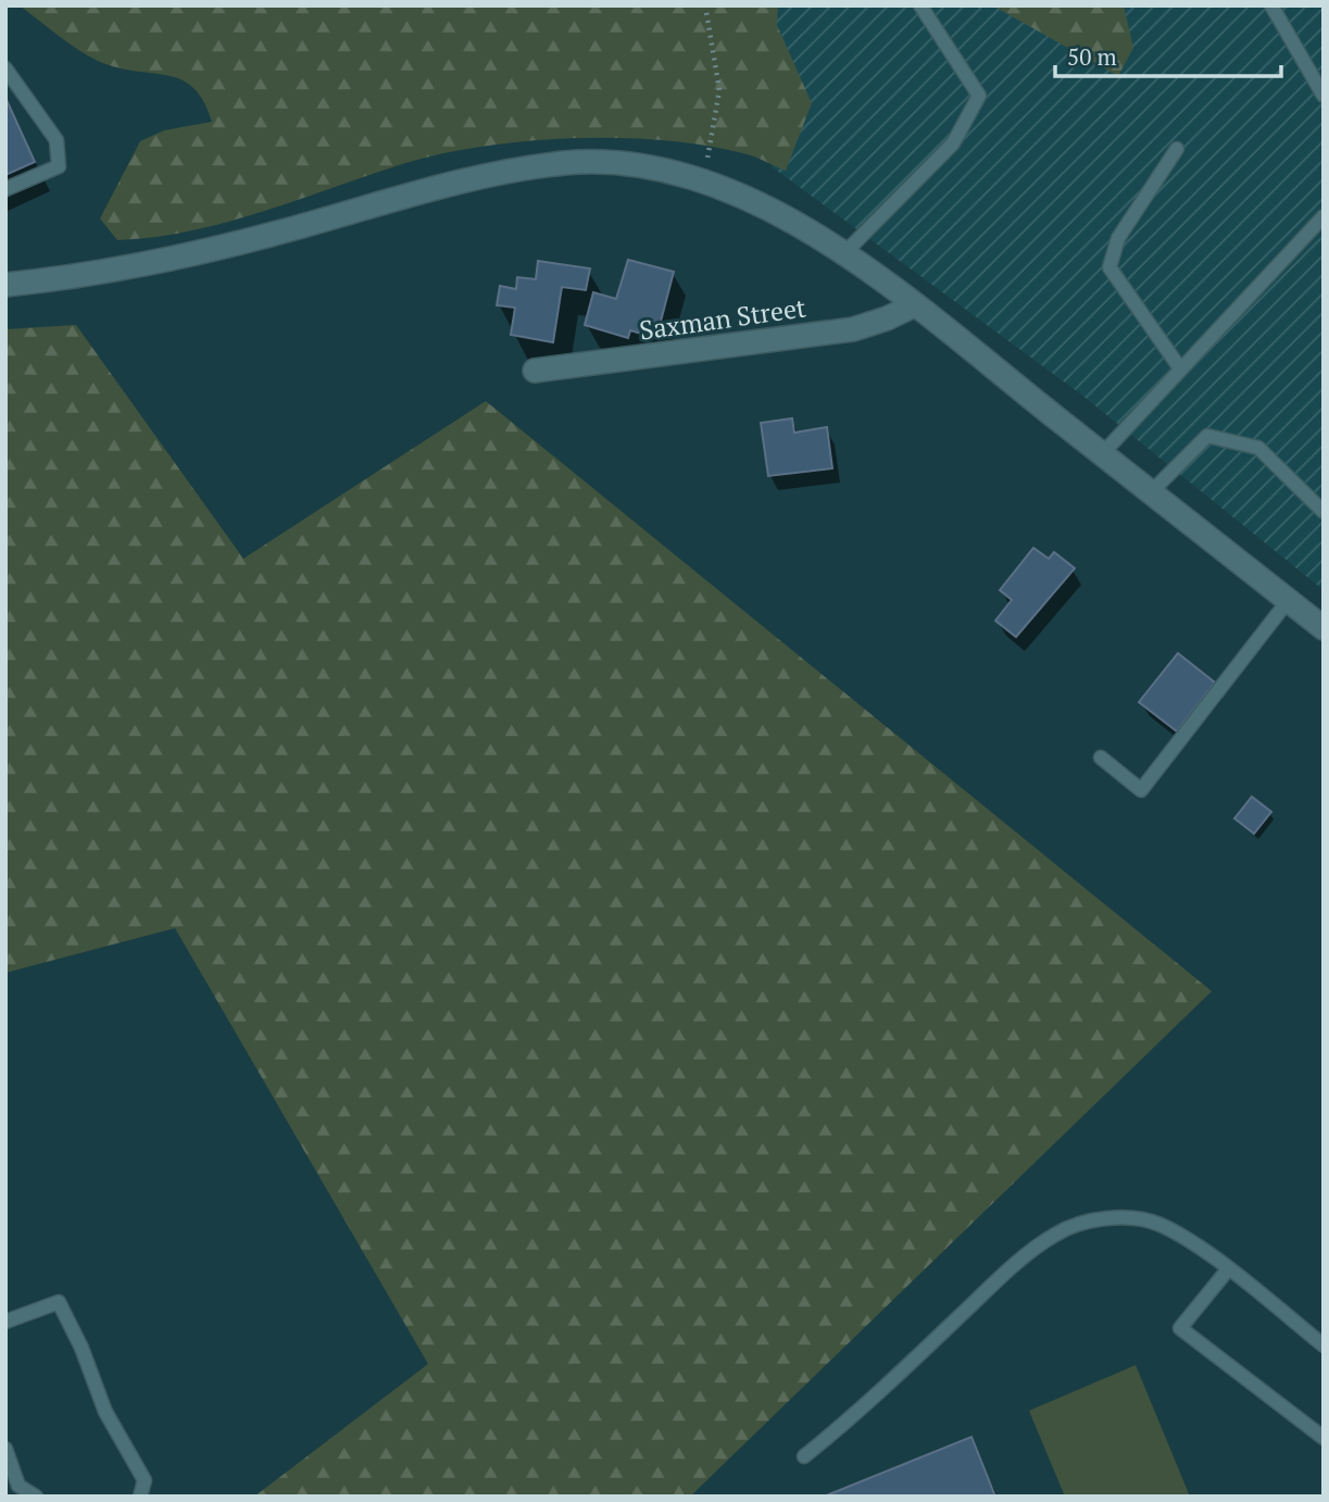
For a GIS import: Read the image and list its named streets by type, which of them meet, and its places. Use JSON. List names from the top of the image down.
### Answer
{
  "streets": {
    "street": ["Saxman Street"]
  },
  "scale_bar": "50 m"
}
